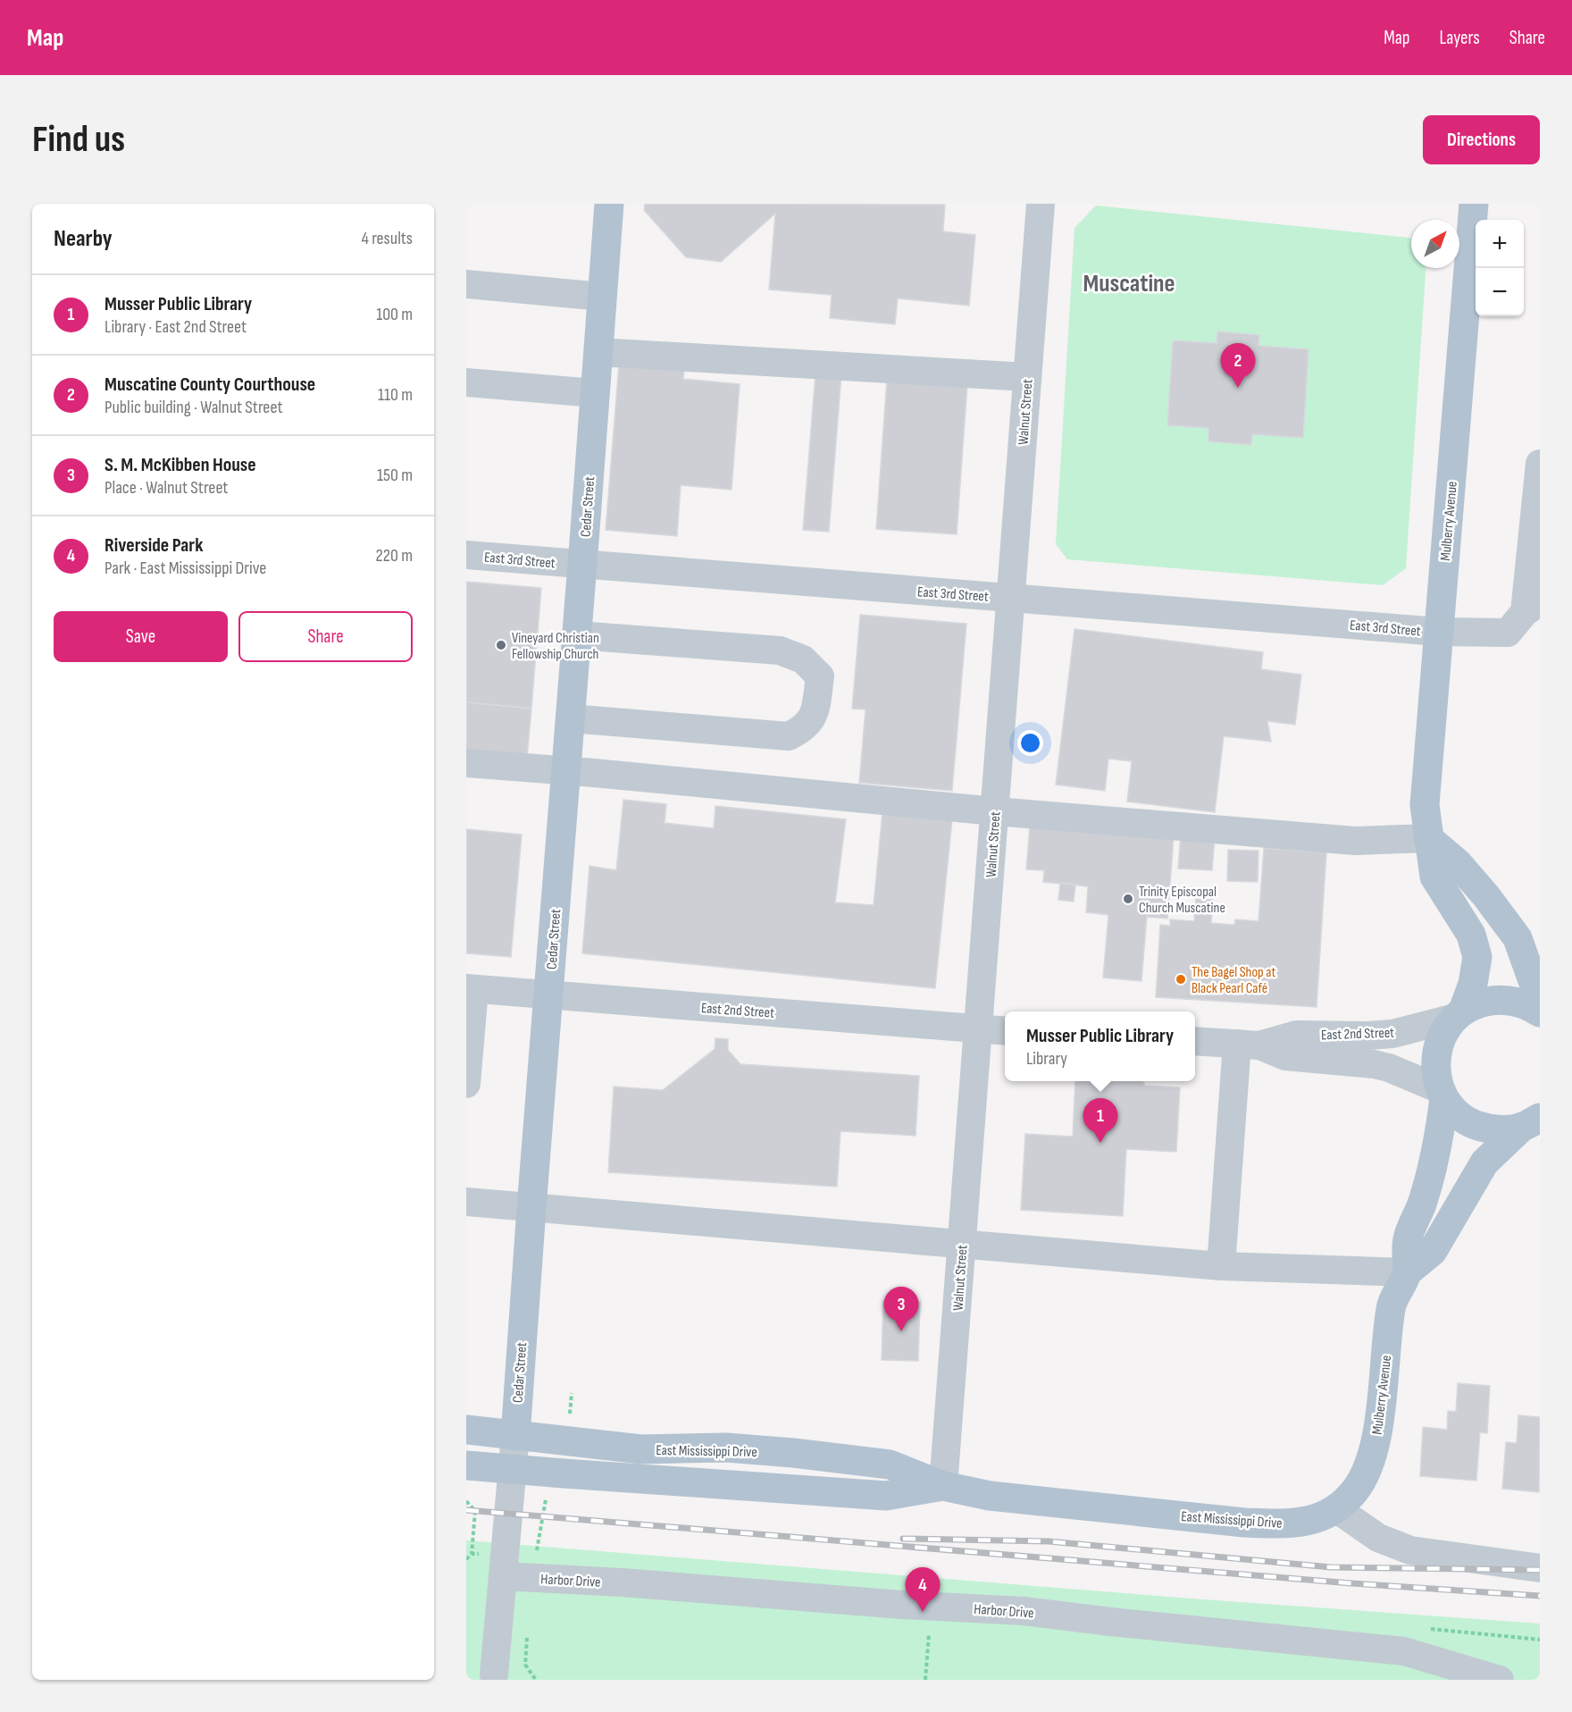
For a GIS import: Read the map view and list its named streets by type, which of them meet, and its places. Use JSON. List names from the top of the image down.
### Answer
{
  "streets": {
    "main road": ["Cedar Street", "Mulberry Avenue", "East Mississippi Drive"],
    "street": [
      "Walnut Street",
      "East 3rd Street",
      "East 2nd Street",
      "Harbor Drive"
    ]
  },
  "crossings": [
    ["Walnut Street", "East 3rd Street"],
    ["Walnut Street", "East 2nd Street"],
    ["Walnut Street", "East Mississippi Drive"],
    ["Cedar Street", "East 3rd Street"],
    ["Cedar Street", "East 2nd Street"],
    ["Cedar Street", "East Mississippi Drive"],
    ["Cedar Street", "Harbor Drive"],
    ["Mulberry Avenue", "East 3rd Street"],
    ["Mulberry Avenue", "East 2nd Street"],
    ["Mulberry Avenue", "East Mississippi Drive"]
  ],
  "districts": ["Muscatine"],
  "places": ["Vineyard Christian Fellowship Church", "Trinity Episcopal Church Muscatine", "The Bagel Shop at Black Pearl Café"],
  "north": "top right",
  "page": {
    "header": "Map",
    "nav": ["Map", "Layers", "Share"],
    "buttons": [
      "Directions",
      ["Save", "Share"]
    ],
    "title": "Find us",
    "heading": ["Nearby", "4 results"],
    "map_buttons": ["+", "−"],
    "list": [
      {
        "mark": "1",
        "name": "Musser Public Library",
        "note": "Library · East 2nd Street",
        "value": "100 m"
      },
      {
        "mark": "2",
        "name": "Muscatine County Courthouse",
        "note": "Public building · Walnut Street",
        "value": "110 m"
      },
      {
        "mark": "3",
        "name": "S. M. McKibben House",
        "note": "Place · Walnut Street",
        "value": "150 m"
      },
      {
        "mark": "4",
        "name": "Riverside Park",
        "note": "Park · East Mississippi Drive",
        "value": "220 m"
      }
    ],
    "pins": [
      "2",
      "1",
      "3",
      "4"
    ],
    "popup": ["Musser Public Library", "Library"]
  }
}
